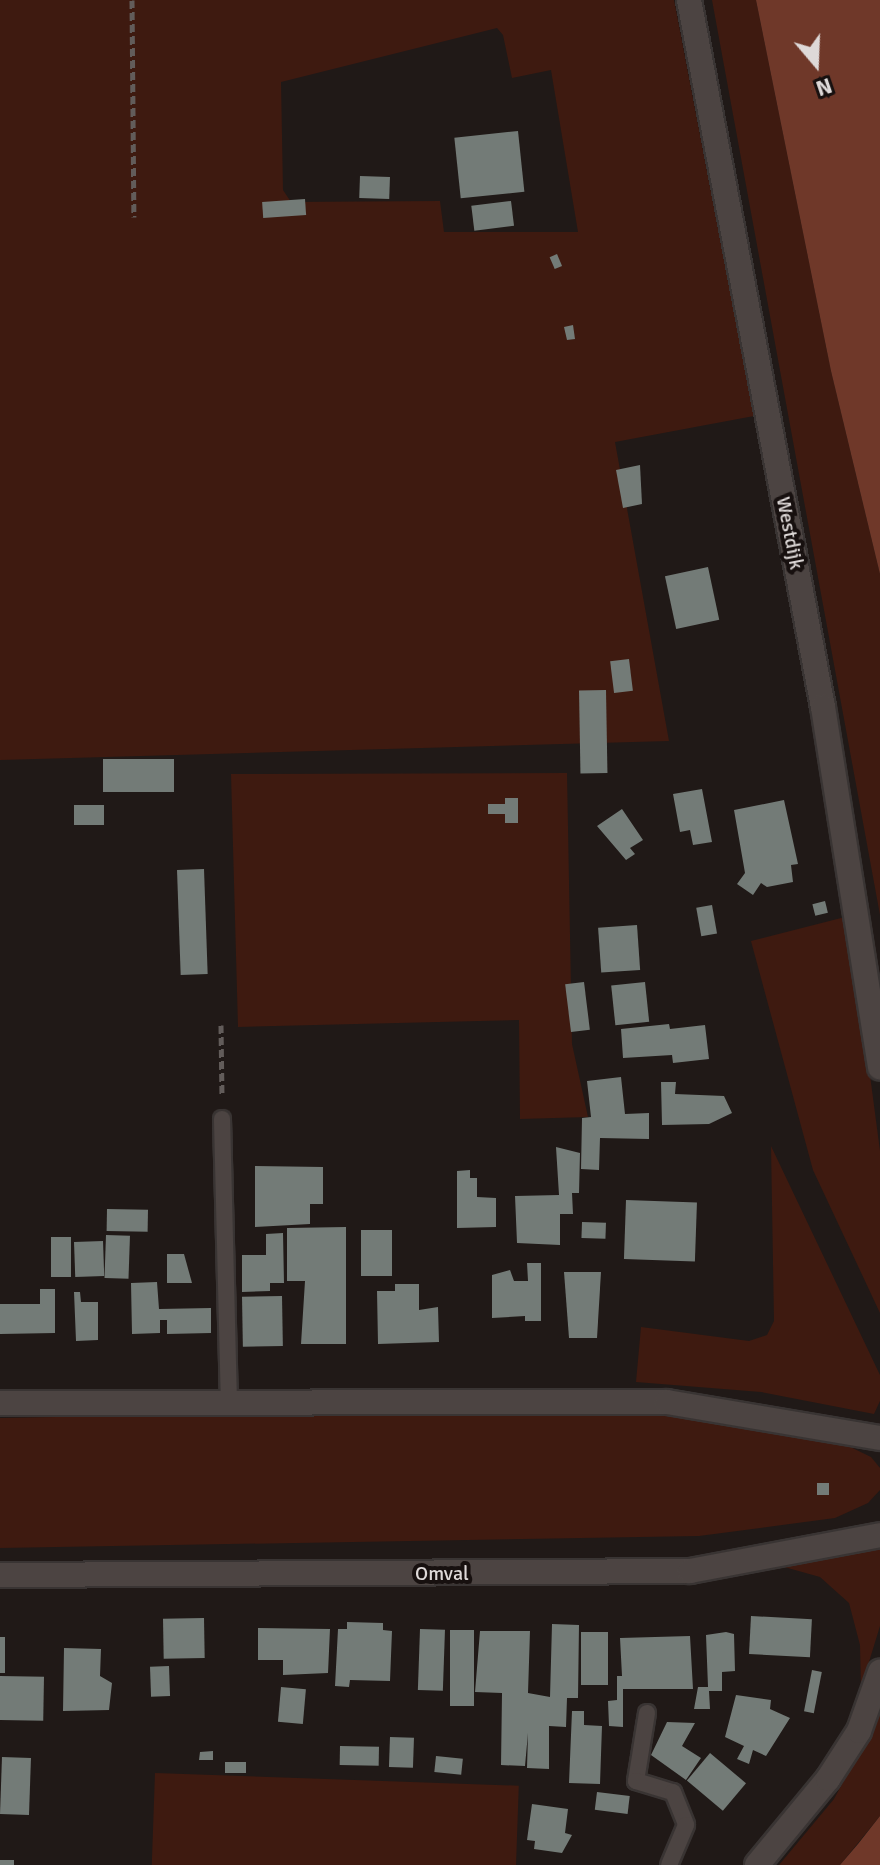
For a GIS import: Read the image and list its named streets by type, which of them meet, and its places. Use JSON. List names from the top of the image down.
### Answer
{
  "streets": {
    "street": ["Westdijk", "Omval"]
  },
  "north": "bottom"
}
